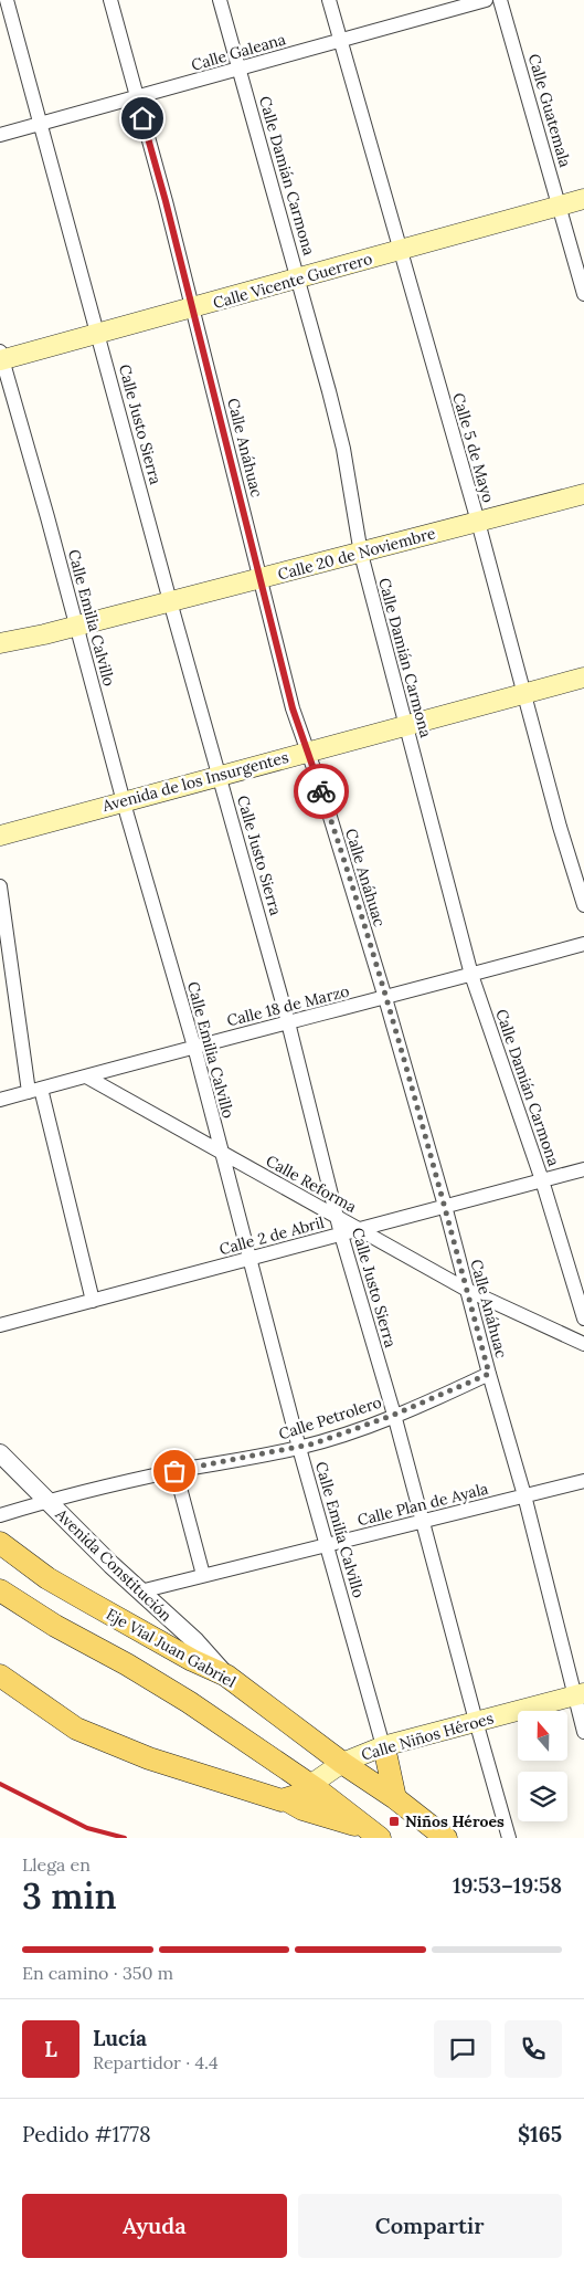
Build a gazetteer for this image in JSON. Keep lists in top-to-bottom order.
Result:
{
  "streets": {
    "main road": [
      "Calle Vicente Guerrero",
      "Calle 20 de Noviembre",
      "Avenida de los Insurgentes",
      "Eje Vial Juan Gabriel",
      "Calle Niños Héroes"
    ],
    "street": [
      "Calle Galeana",
      "Calle Guatemala",
      "Calle Damián Carmona",
      "Calle Justo Sierra",
      "Calle Anáhuac",
      "Calle 5 de Mayo",
      "Calle Emilia Calvillo",
      "Calle 18 de Marzo",
      "Calle Reforma",
      "Calle 2 de Abril",
      "Calle Petrolero",
      "Calle Plan de Ayala",
      "Avenida Constitución"
    ]
  },
  "crossings": [
    ["Calle Galeana", "Calle Damián Carmona"],
    ["Calle Galeana", "Calle Justo Sierra"],
    ["Calle Galeana", "Calle Anáhuac"],
    ["Calle Galeana", "Calle 5 de Mayo"],
    ["Calle Guatemala", "Calle Vicente Guerrero"],
    ["Calle Damián Carmona", "Calle Vicente Guerrero"],
    ["Calle Damián Carmona", "Calle 20 de Noviembre"],
    ["Calle Damián Carmona", "Avenida de los Insurgentes"],
    ["Calle Damián Carmona", "Calle 18 de Marzo"],
    ["Calle Damián Carmona", "Calle 2 de Abril"],
    ["Calle Vicente Guerrero", "Calle Justo Sierra"],
    ["Calle Vicente Guerrero", "Calle Anáhuac"],
    ["Calle Vicente Guerrero", "Calle 5 de Mayo"],
    ["Calle Vicente Guerrero", "Calle Emilia Calvillo"],
    ["Calle Justo Sierra", "Calle 20 de Noviembre"],
    ["Calle Justo Sierra", "Avenida de los Insurgentes"],
    ["Calle Justo Sierra", "Calle 18 de Marzo"],
    ["Calle Justo Sierra", "Calle Reforma"],
    ["Calle Justo Sierra", "Calle 2 de Abril"],
    ["Calle Justo Sierra", "Calle Petrolero"],
    ["Calle Justo Sierra", "Calle Plan de Ayala"],
    ["Calle Justo Sierra", "Calle Niños Héroes"],
    ["Calle Anáhuac", "Calle 20 de Noviembre"],
    ["Calle Anáhuac", "Avenida de los Insurgentes"],
    ["Calle Anáhuac", "Calle 18 de Marzo"],
    ["Calle Anáhuac", "Calle Reforma"],
    ["Calle Anáhuac", "Calle 2 de Abril"],
    ["Calle Anáhuac", "Calle Petrolero"],
    ["Calle Anáhuac", "Calle Plan de Ayala"],
    ["Calle Anáhuac", "Calle Niños Héroes"],
    ["Calle 5 de Mayo", "Calle 20 de Noviembre"],
    ["Calle 5 de Mayo", "Avenida de los Insurgentes"],
    ["Calle 20 de Noviembre", "Calle Emilia Calvillo"],
    ["Calle Emilia Calvillo", "Avenida de los Insurgentes"],
    ["Calle Emilia Calvillo", "Calle 18 de Marzo"],
    ["Calle Emilia Calvillo", "Calle Reforma"],
    ["Calle Emilia Calvillo", "Calle 2 de Abril"],
    ["Calle Emilia Calvillo", "Calle Petrolero"],
    ["Calle Emilia Calvillo", "Calle Plan de Ayala"],
    ["Calle Emilia Calvillo", "Calle Niños Héroes"],
    ["Calle 18 de Marzo", "Calle Reforma"],
    ["Calle Reforma", "Calle 2 de Abril"],
    ["Calle Petrolero", "Avenida Constitución"],
    ["Calle Plan de Ayala", "Avenida Constitución"],
    ["Avenida Constitución", "Eje Vial Juan Gabriel"],
    ["Eje Vial Juan Gabriel", "Calle Niños Héroes"]
  ],
  "places": {
    "transit": ["Niños Héroes"]
  },
  "north": "top",
  "page": {
    "heading": ["3 min", "Llega en", "19:53–19:58"],
    "panel": [
      "Lucía",
      "Repartidor · 4.4",
      "Pedido #1778",
      "$165"
    ],
    "bar": "En camino · 350 m",
    "round": "L",
    "buttons": ["Ayuda", "Compartir"]
  }
}
